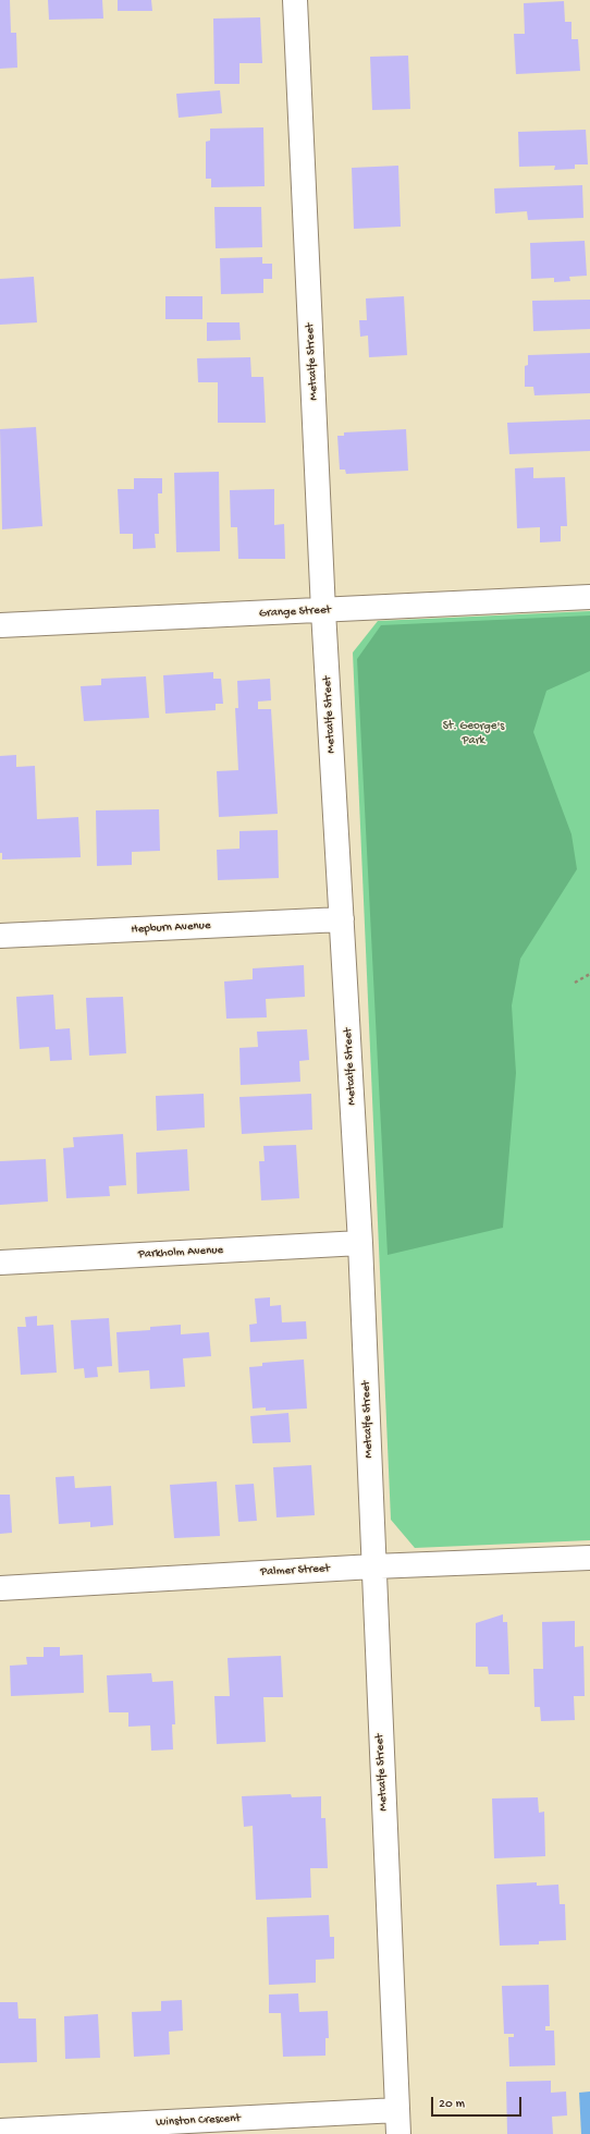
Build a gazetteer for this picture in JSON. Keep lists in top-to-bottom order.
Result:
{
  "streets": {
    "street": [
      "Metcalfe Street",
      "Grange Street",
      "Hepburn Avenue",
      "Parkholm Avenue",
      "Palmer Street",
      "Winston Crescent"
    ]
  },
  "crossings": [
    ["Metcalfe Street", "Grange Street"],
    ["Metcalfe Street", "Hepburn Avenue"],
    ["Metcalfe Street", "Parkholm Avenue"],
    ["Metcalfe Street", "Palmer Street"],
    ["Metcalfe Street", "Winston Crescent"]
  ],
  "parks": ["St. George's Park"],
  "scale_bar": "20 m"
}
